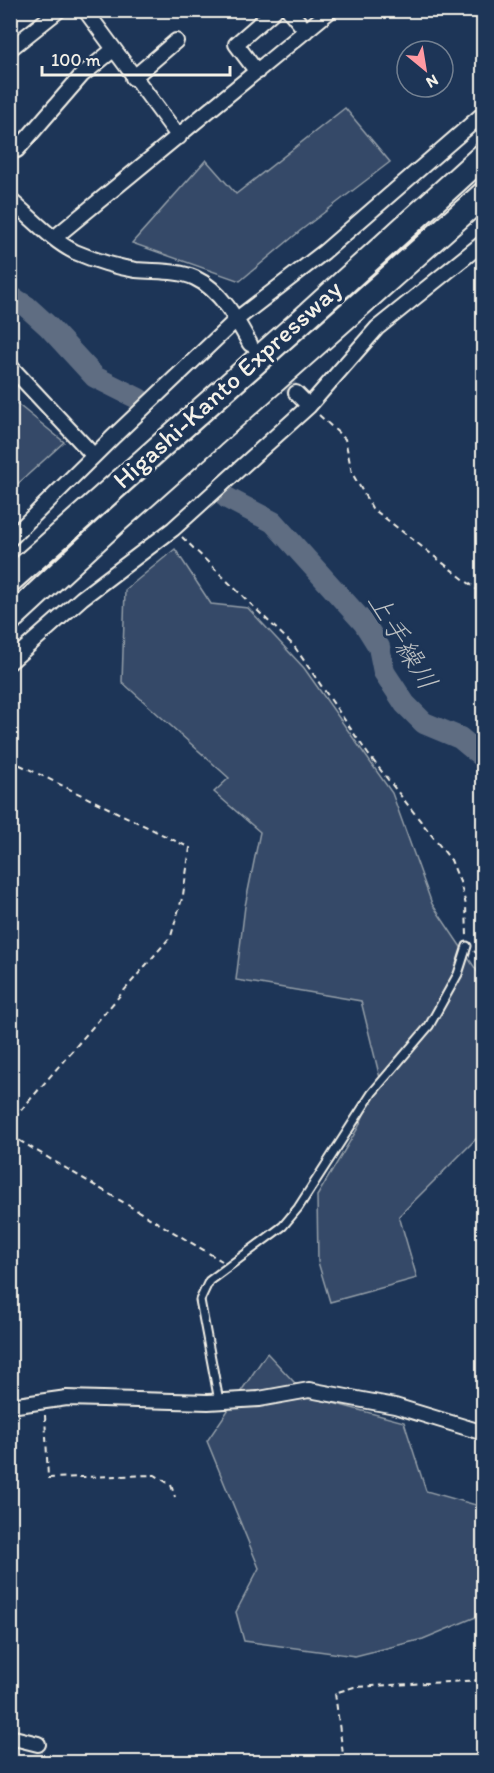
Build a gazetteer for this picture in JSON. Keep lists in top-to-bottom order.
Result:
{
  "streets": {
    "highway": ["Higashi-Kanto Expressway"]
  },
  "water": ["上手繰川"],
  "scale_bar": "100 m",
  "north": "bottom right"
}
